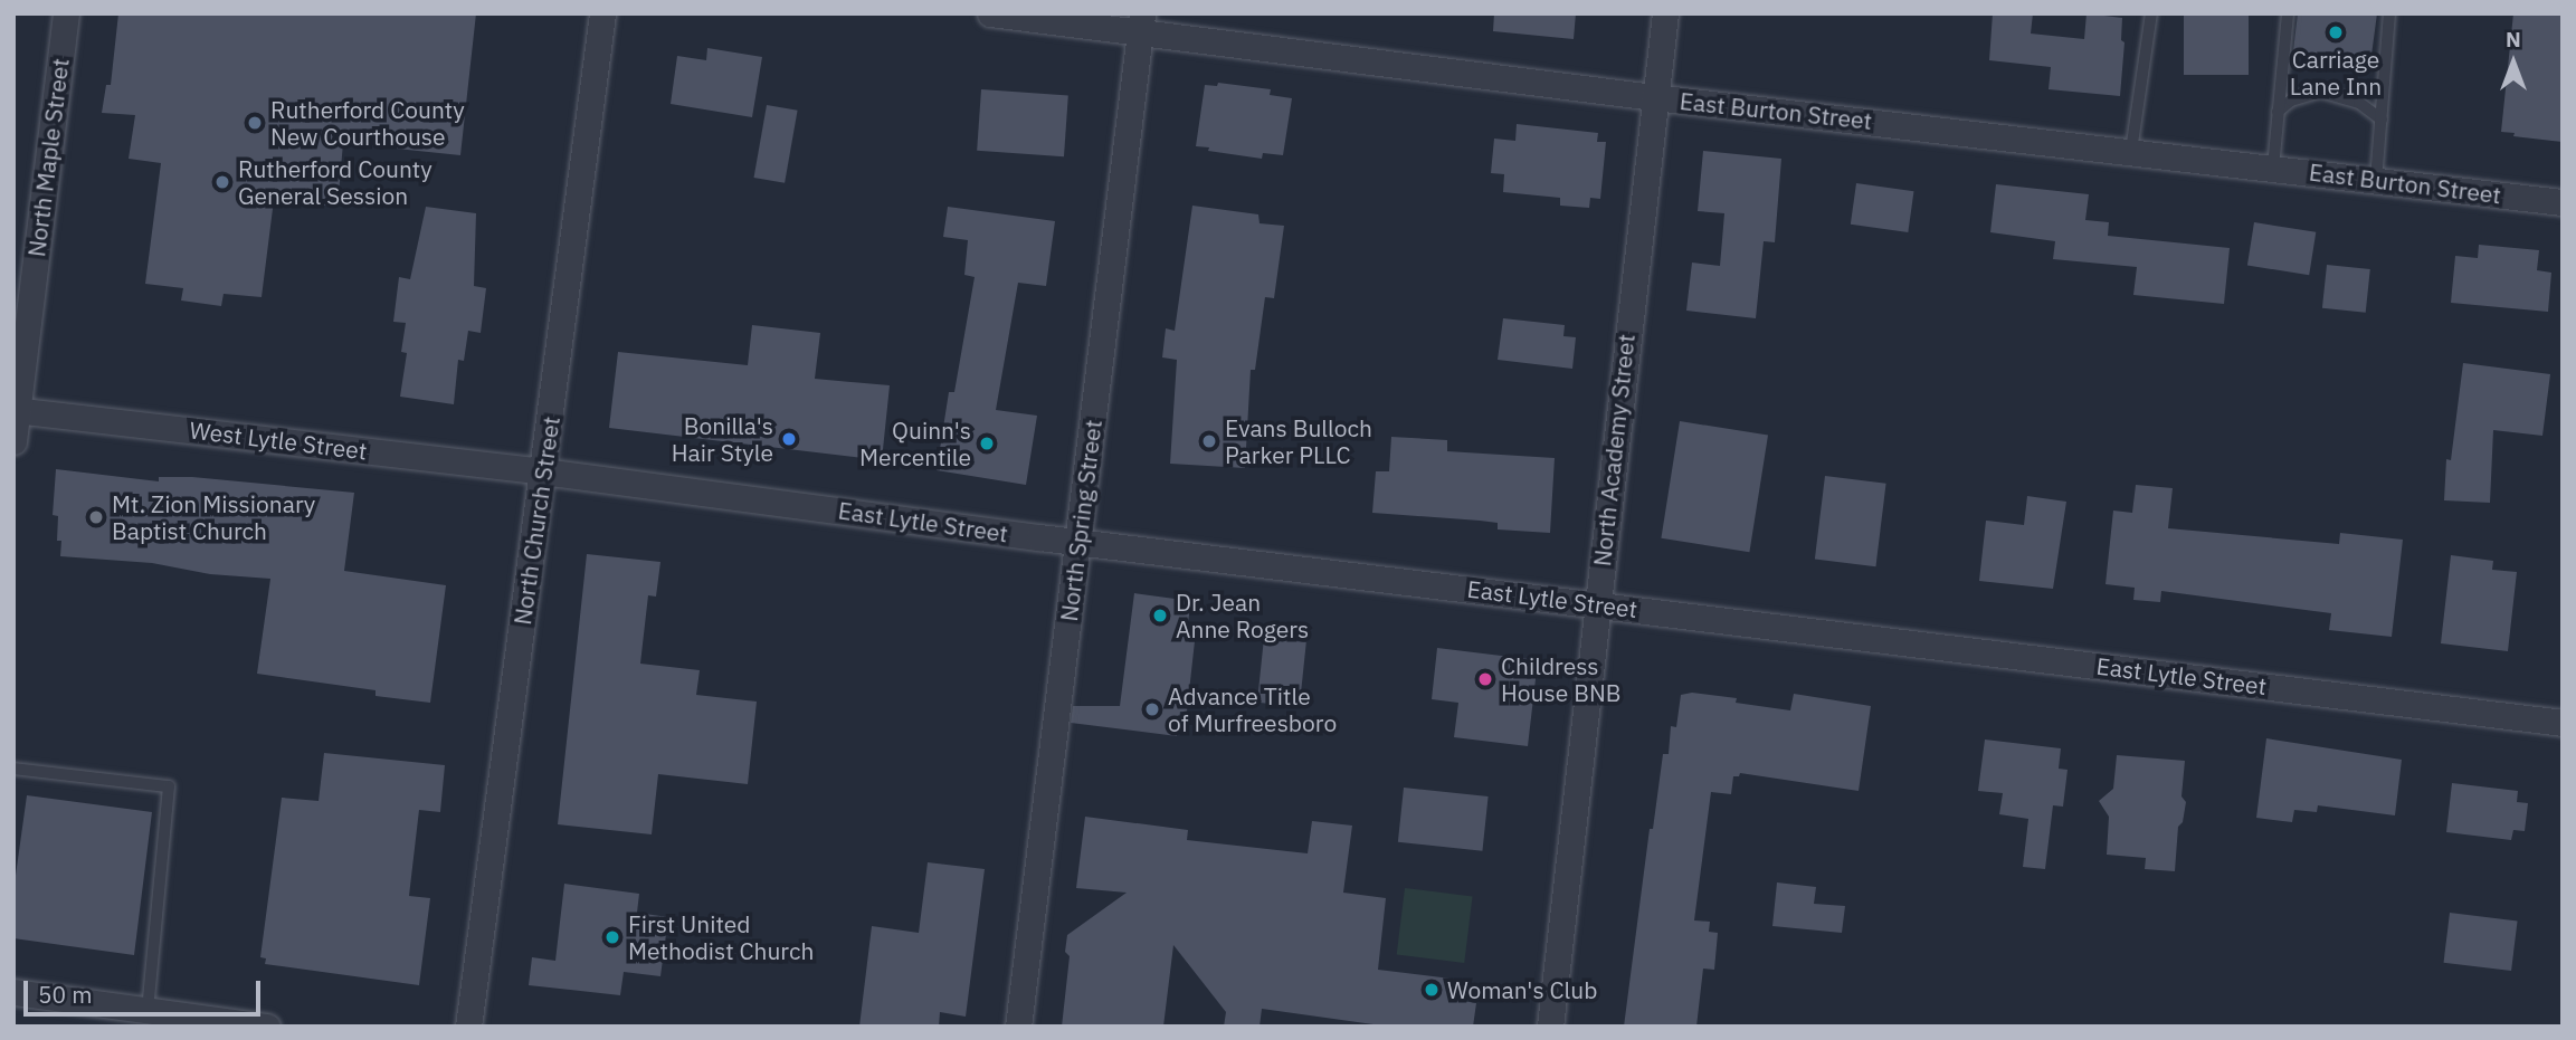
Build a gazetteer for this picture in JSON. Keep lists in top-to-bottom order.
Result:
{
  "streets": {
    "street": [
      "East Burton Street",
      "North Maple Street",
      "West Lytle Street",
      "North Academy Street",
      "North Church Street",
      "North Spring Street",
      "East Lytle Street"
    ]
  },
  "crossings": [
    ["East Burton Street", "North Academy Street"],
    ["East Burton Street", "North Spring Street"],
    ["North Maple Street", "West Lytle Street"],
    ["West Lytle Street", "North Church Street"],
    ["West Lytle Street", "East Lytle Street"],
    ["North Academy Street", "East Lytle Street"],
    ["North Church Street", "East Lytle Street"],
    ["North Spring Street", "East Lytle Street"]
  ],
  "places": [
    "Carriage Lane Inn",
    "Rutherford County New Courthouse",
    "Rutherford County General Session",
    "Bonilla's Hair Style",
    "Evans Bulloch Parker PLLC",
    "Quinn's Mercentile",
    "Mt. Zion Missionary Baptist Church",
    "Dr. Jean Anne Rogers",
    "Childress House BNB",
    "Advance Title of Murfreesboro",
    "First United Methodist Church",
    "Woman's Club"
  ],
  "scale_bar": "50 m",
  "north": "top"
}
